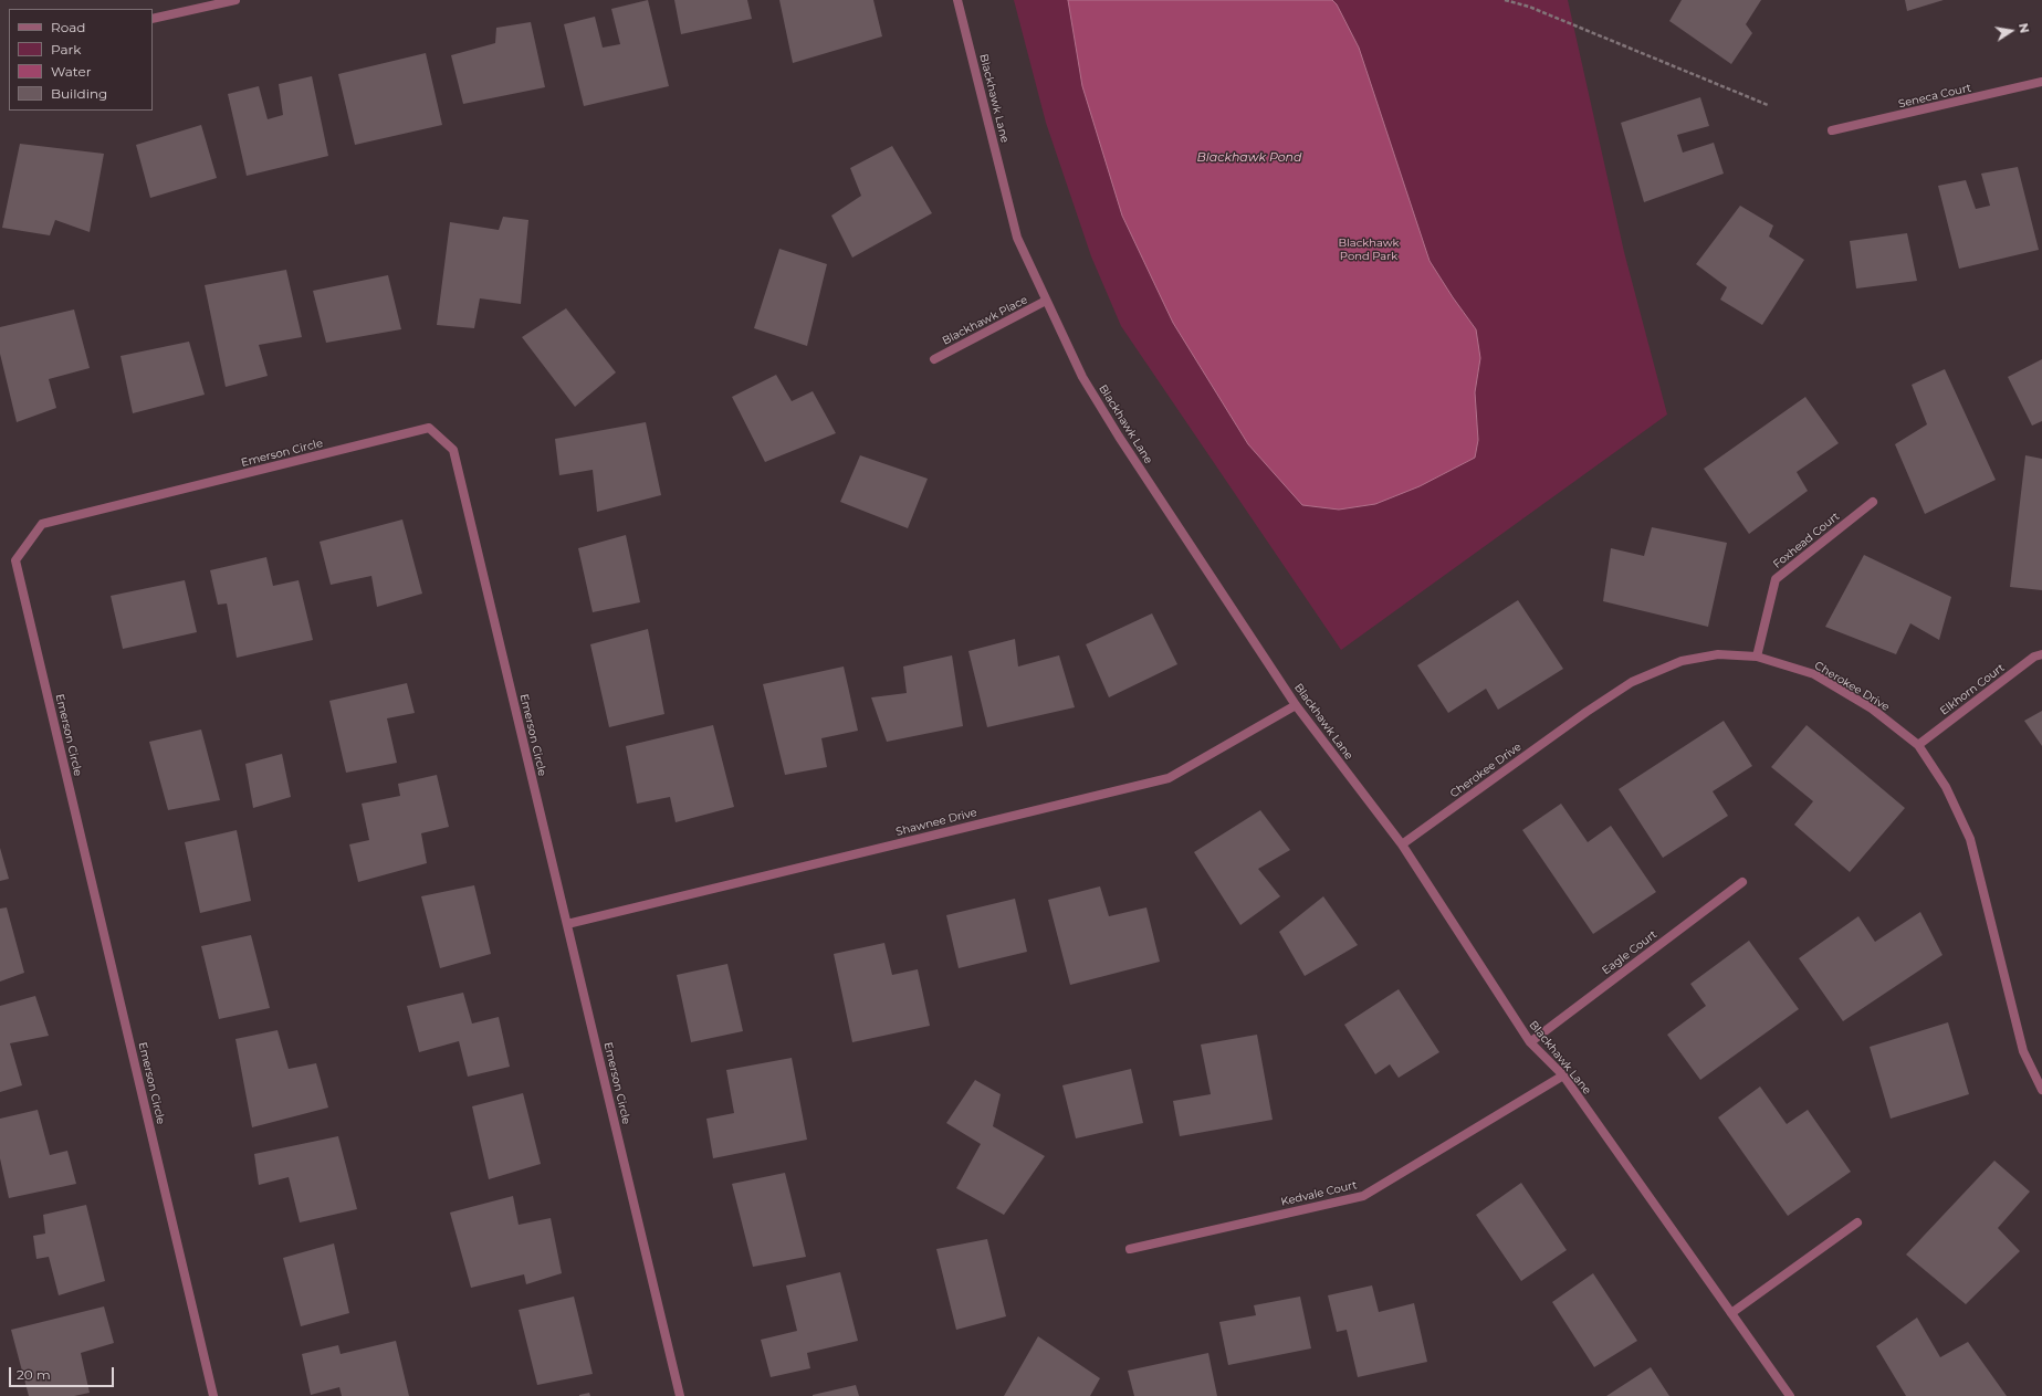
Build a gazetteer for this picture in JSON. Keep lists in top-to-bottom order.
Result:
{
  "streets": {
    "street": [
      "Seneca Court",
      "Blackhawk Lane",
      "Blackhawk Place",
      "Emerson Circle",
      "Foxhead Court",
      "Cherokee Drive",
      "Elkhorn Court",
      "Shawnee Drive",
      "Eagle Court",
      "Kedvale Court"
    ]
  },
  "crossings": [
    ["Blackhawk Lane", "Blackhawk Place"],
    ["Blackhawk Lane", "Cherokee Drive"],
    ["Blackhawk Lane", "Shawnee Drive"],
    ["Blackhawk Lane", "Eagle Court"],
    ["Blackhawk Lane", "Kedvale Court"],
    ["Emerson Circle", "Shawnee Drive"],
    ["Foxhead Court", "Cherokee Drive"],
    ["Cherokee Drive", "Elkhorn Court"]
  ],
  "water": ["Blackhawk Pond"],
  "parks": ["Blackhawk Pond Park"],
  "legend": [
    "Road",
    "Park",
    "Water",
    "Building"
  ],
  "scale_bar": "20 m",
  "north": "right"
}
